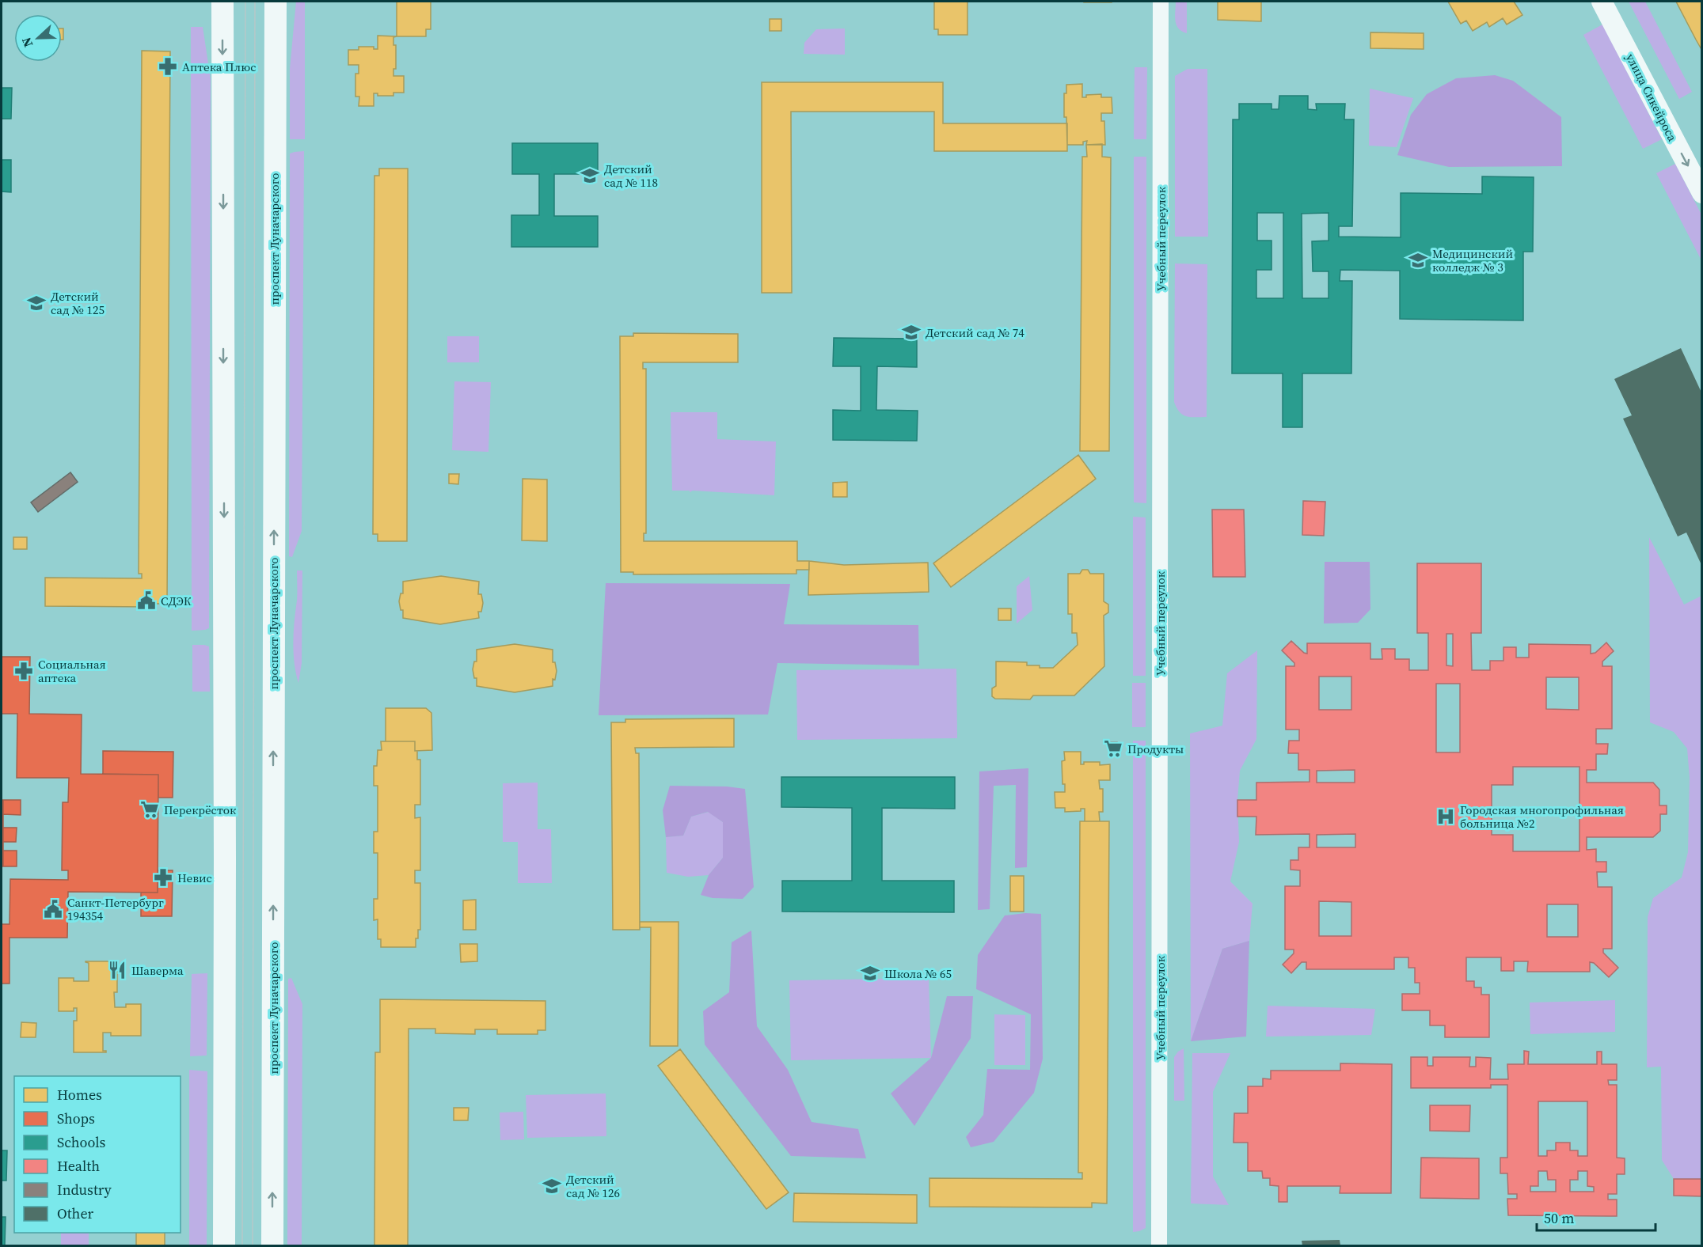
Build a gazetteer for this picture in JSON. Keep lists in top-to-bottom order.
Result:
{
  "streets": {
    "main road": ["проспект Луначарского"],
    "street": ["улица Сикейроса", "Учебный переулок"]
  },
  "places": {
    "pharmacy": ["Аптека Плюс", "Социальная аптека", "Невис"],
    "school or university": [
      "Детский сад № 118",
      "Медицинский колледж № 3",
      "Детский сад № 125",
      "Детский сад № 74",
      "Школа № 65",
      "Детский сад № 126"
    ],
    "public building": ["СДЭК", "Санкт-Петербург 194354"],
    "supermarket": ["Продукты", "Перекрёсток"],
    "hospital": ["Городская многопрофильная больница №2"],
    "restaurant": ["Шаверма"]
  },
  "legend": [
    "Homes",
    "Shops",
    "Schools",
    "Health",
    "Industry",
    "Other"
  ],
  "scale_bar": "50 m",
  "north": "left"
}
